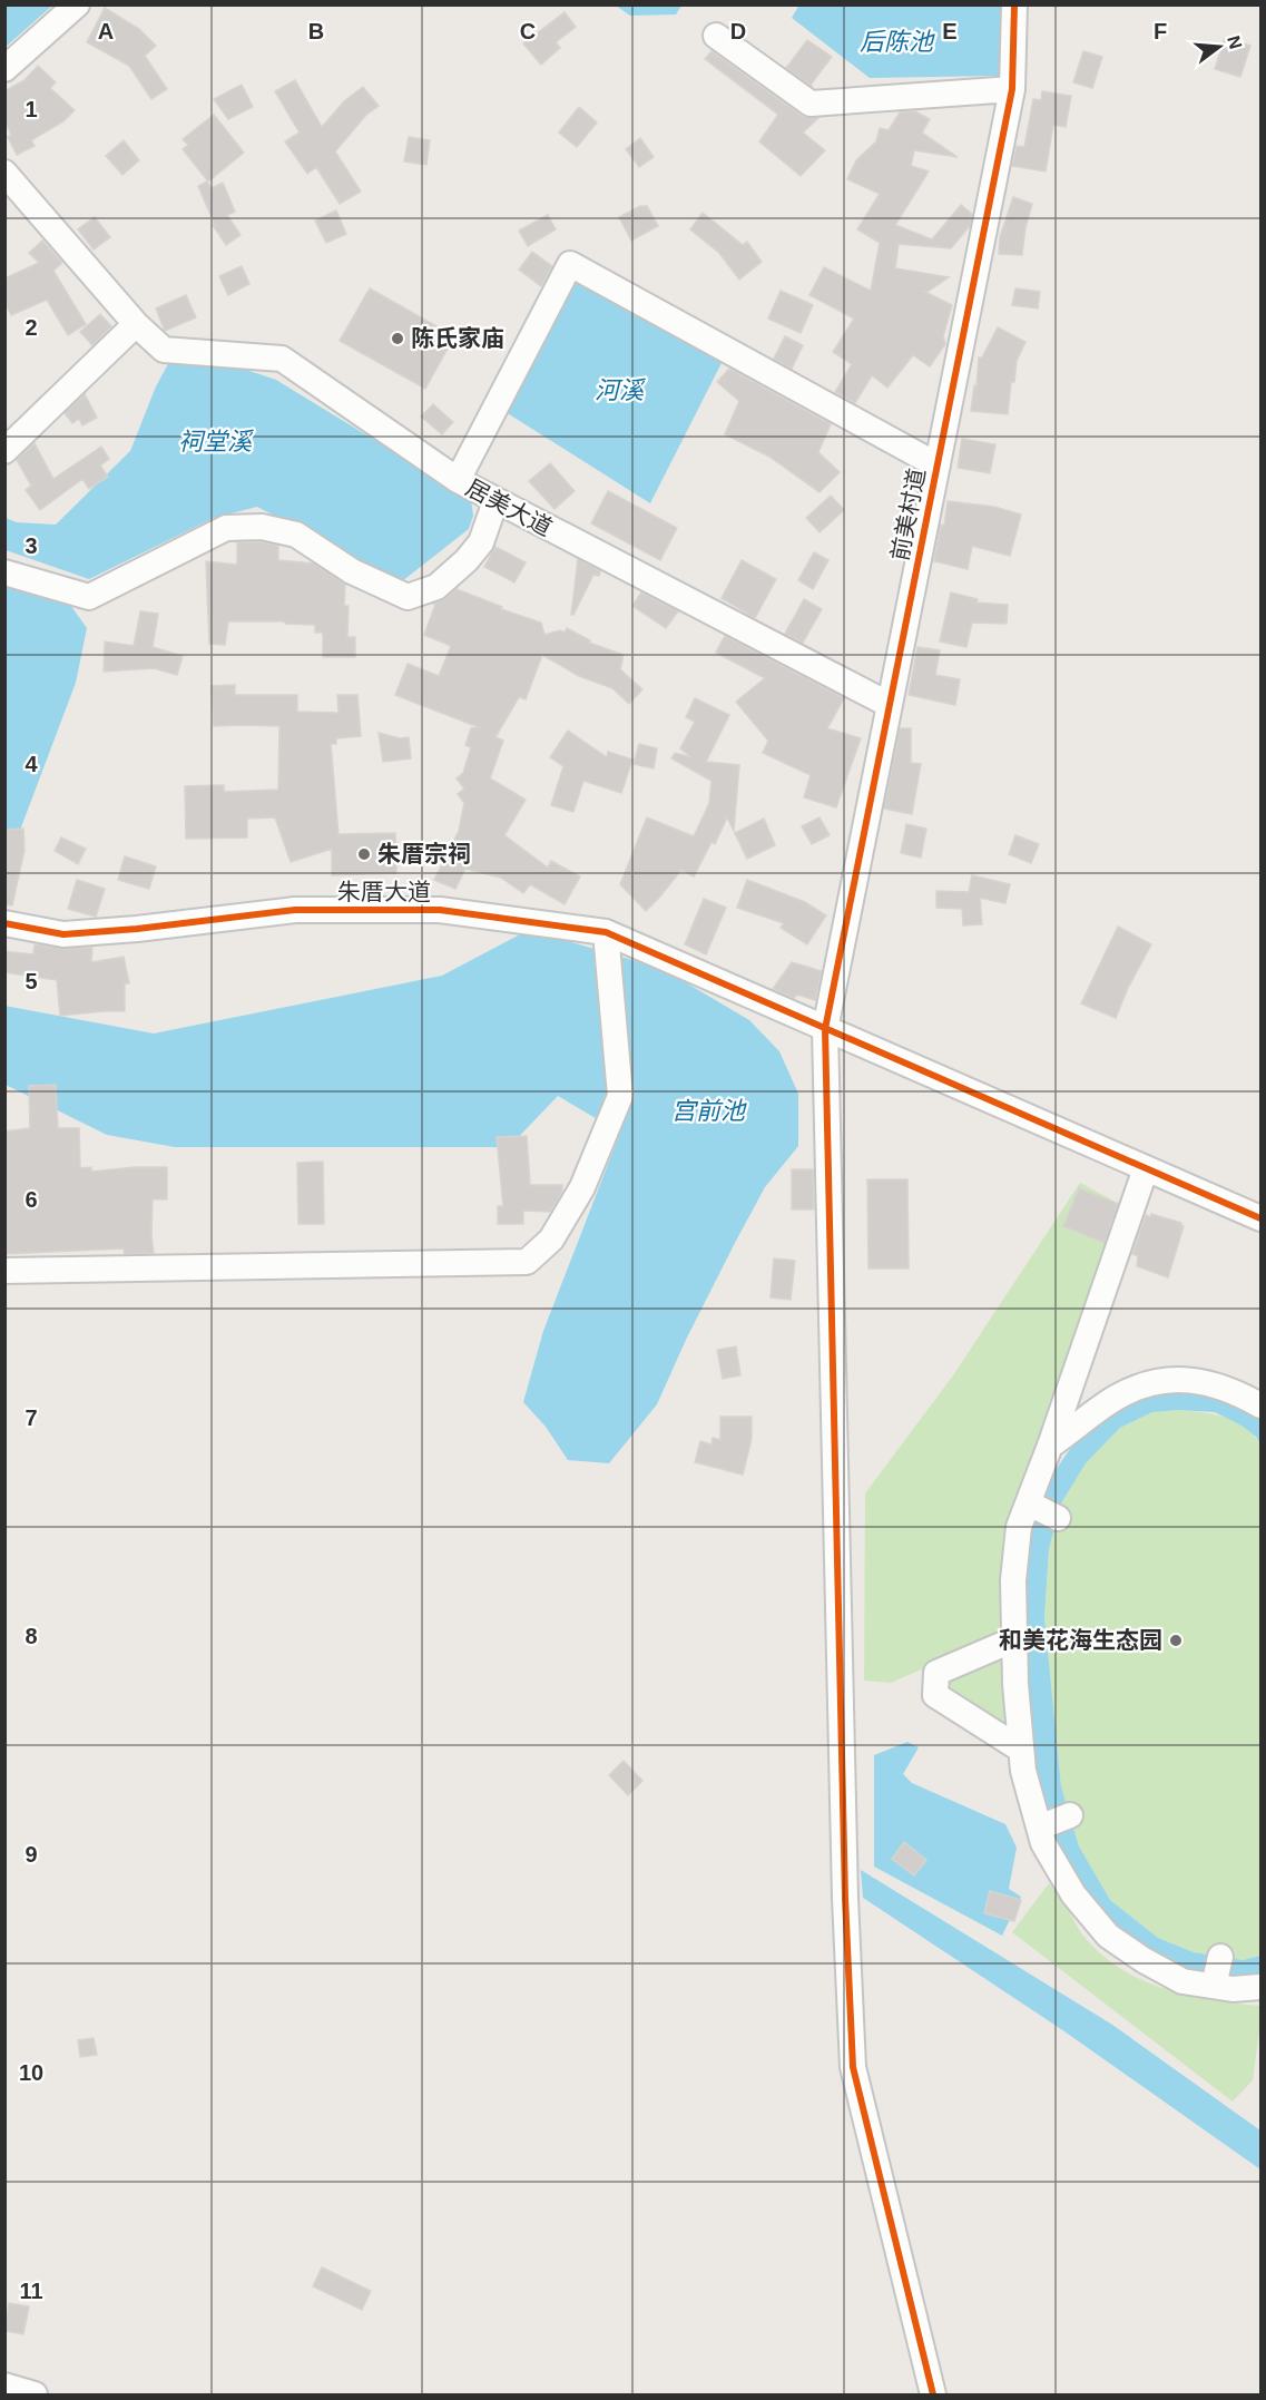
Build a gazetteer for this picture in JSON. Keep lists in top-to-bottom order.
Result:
{
  "streets": {
    "street": ["居美大道", "前美村道", "朱厝大道"]
  },
  "crossings": [
    ["居美大道", "前美村道"],
    ["前美村道", "朱厝大道"]
  ],
  "water": [
    "后陈池",
    "河溪",
    "祠堂溪",
    "宫前池"
  ],
  "places": ["陈氏家庙", "朱厝宗祠", "和美花海生态园"],
  "north": "right",
  "grid": {
    "columns": [
      "A",
      "B",
      "C",
      "D",
      "E",
      "F"
    ],
    "rows": [
      "1",
      "2",
      "3",
      "4",
      "5",
      "6",
      "7",
      "8",
      "9",
      "10",
      "11"
    ]
  }
}
